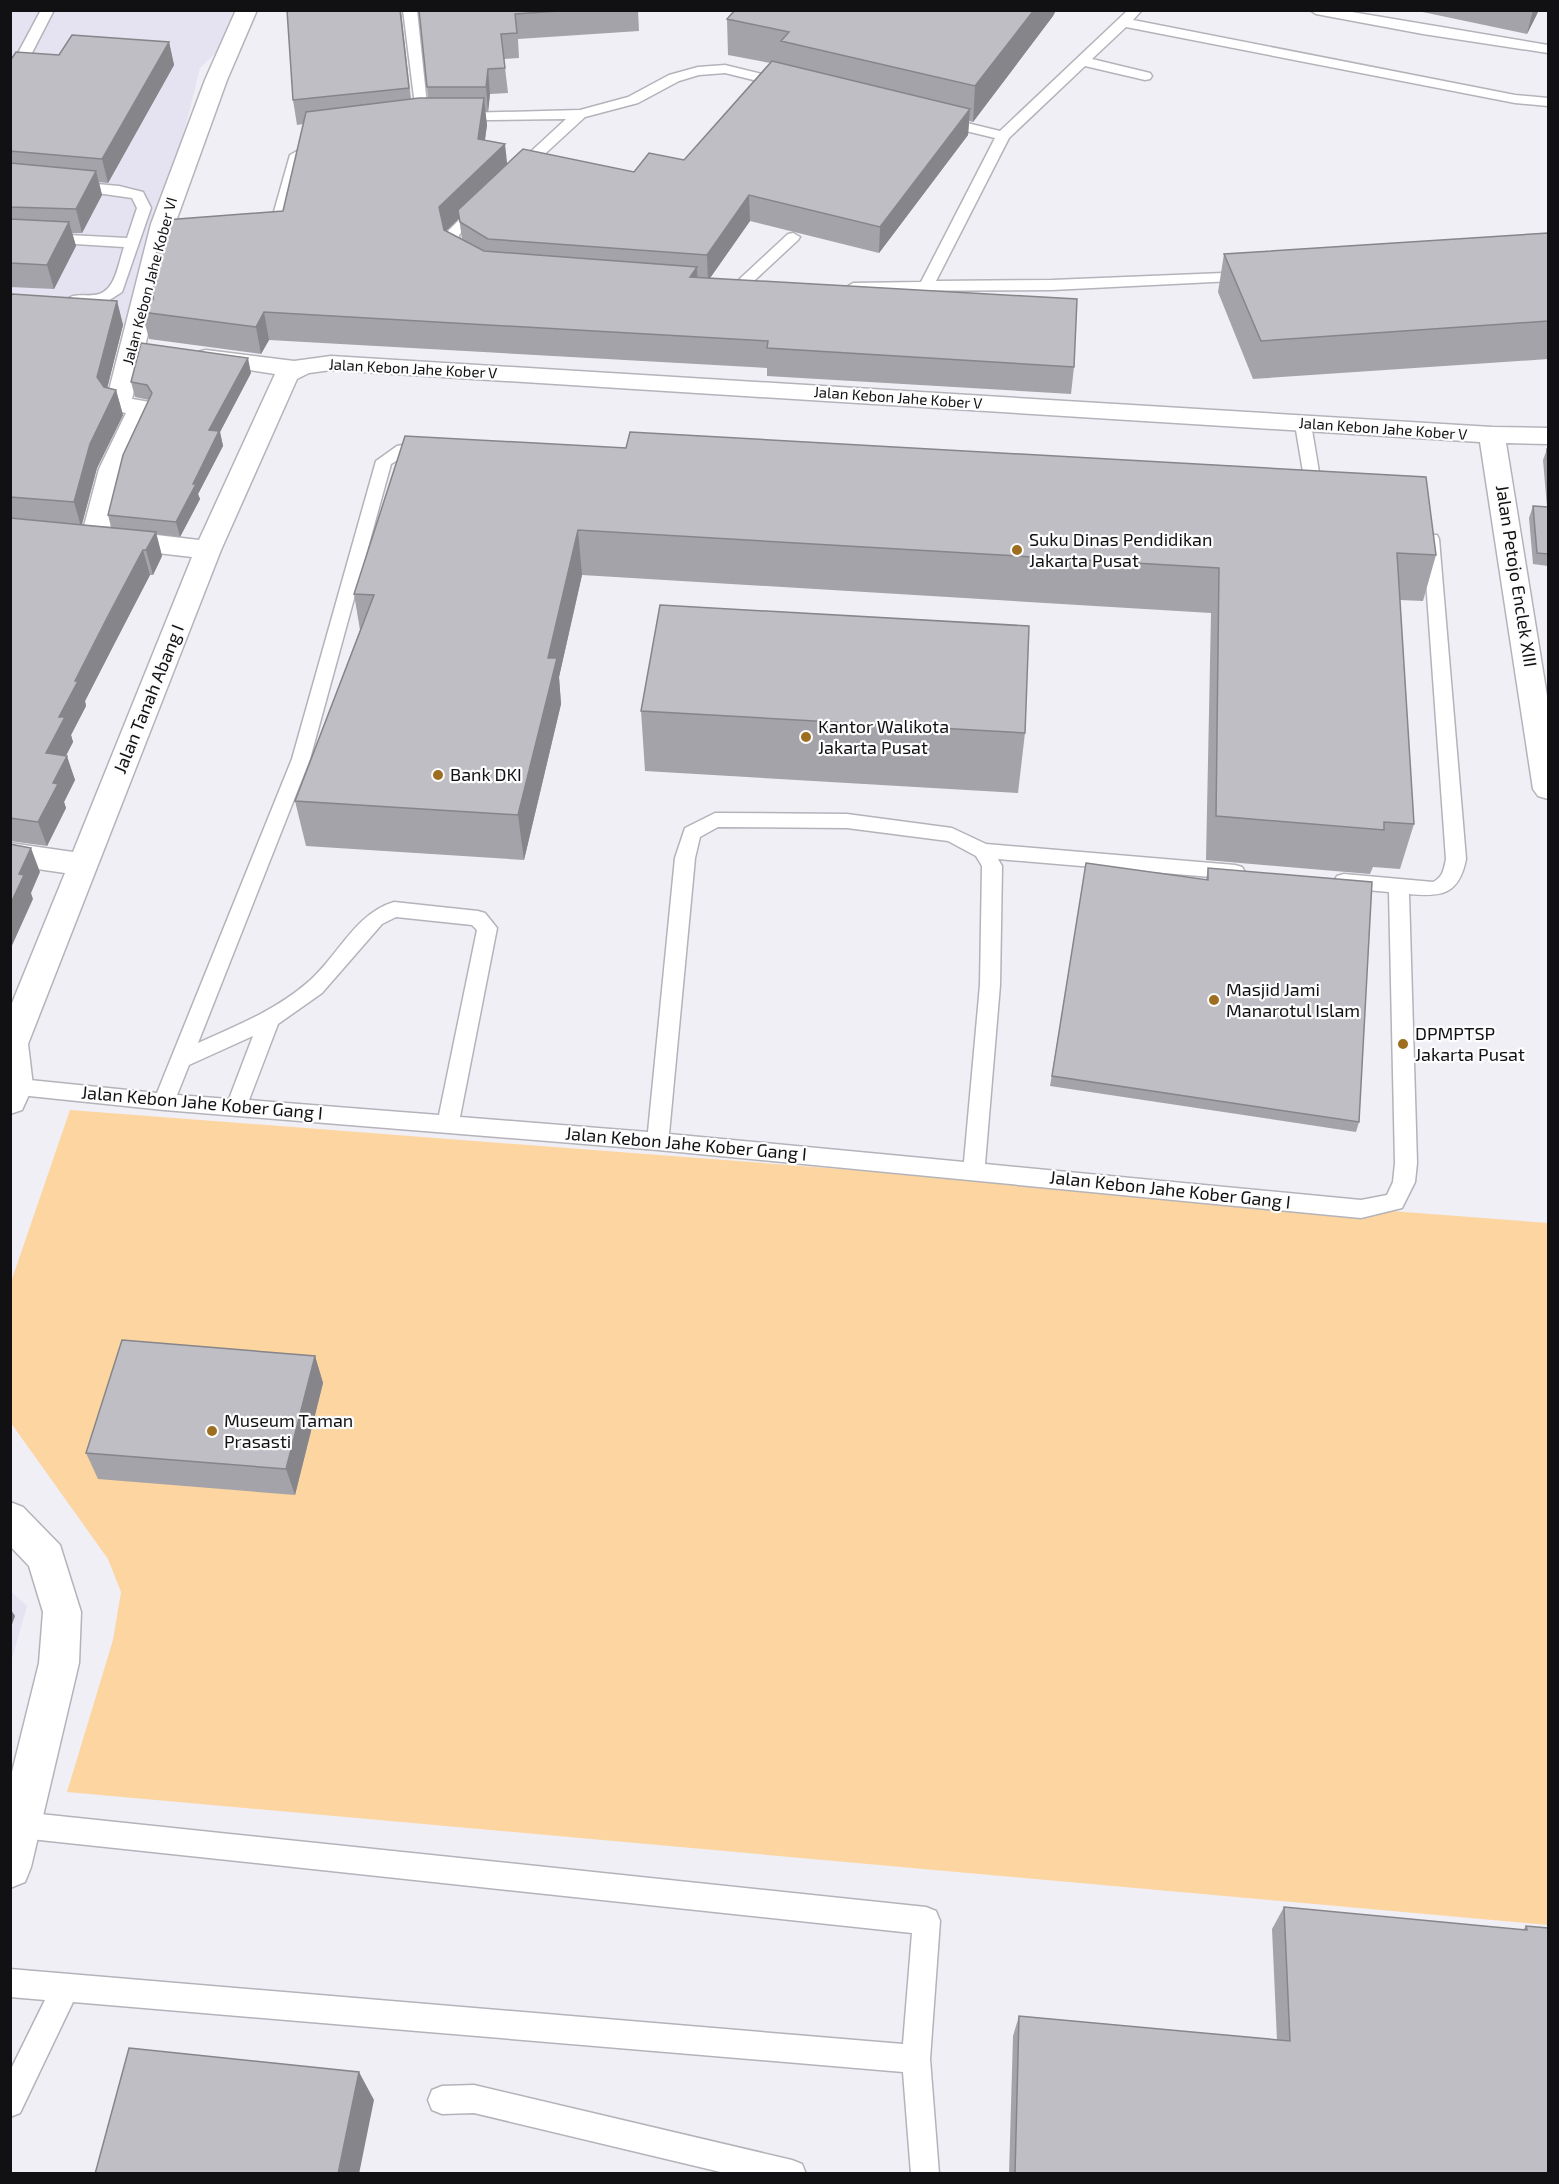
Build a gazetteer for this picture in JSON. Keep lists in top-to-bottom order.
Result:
{
  "streets": {
    "street": [
      "Jalan Kebon Jahe Kober VI",
      "Jalan Kebon Jahe Kober V",
      "Jalan Petojo Enclek XIII",
      "Jalan Tanah Abang I"
    ],
    "lane": ["Jalan Kebon Jahe Kober Gang I"]
  },
  "crossings": [
    ["Jalan Kebon Jahe Kober VI", "Jalan Tanah Abang I"],
    ["Jalan Kebon Jahe Kober V", "Jalan Petojo Enclek XIII"],
    ["Jalan Kebon Jahe Kober V", "Jalan Tanah Abang I"],
    ["Jalan Tanah Abang I", "Jalan Kebon Jahe Kober Gang I"]
  ],
  "places": [
    "Suku Dinas Pendidikan Jakarta Pusat",
    "Kantor Walikota Jakarta Pusat",
    "Bank DKI",
    "Masjid Jami Manarotul Islam",
    "DPMPTSP Jakarta Pusat",
    "Museum Taman Prasasti"
  ]
}
